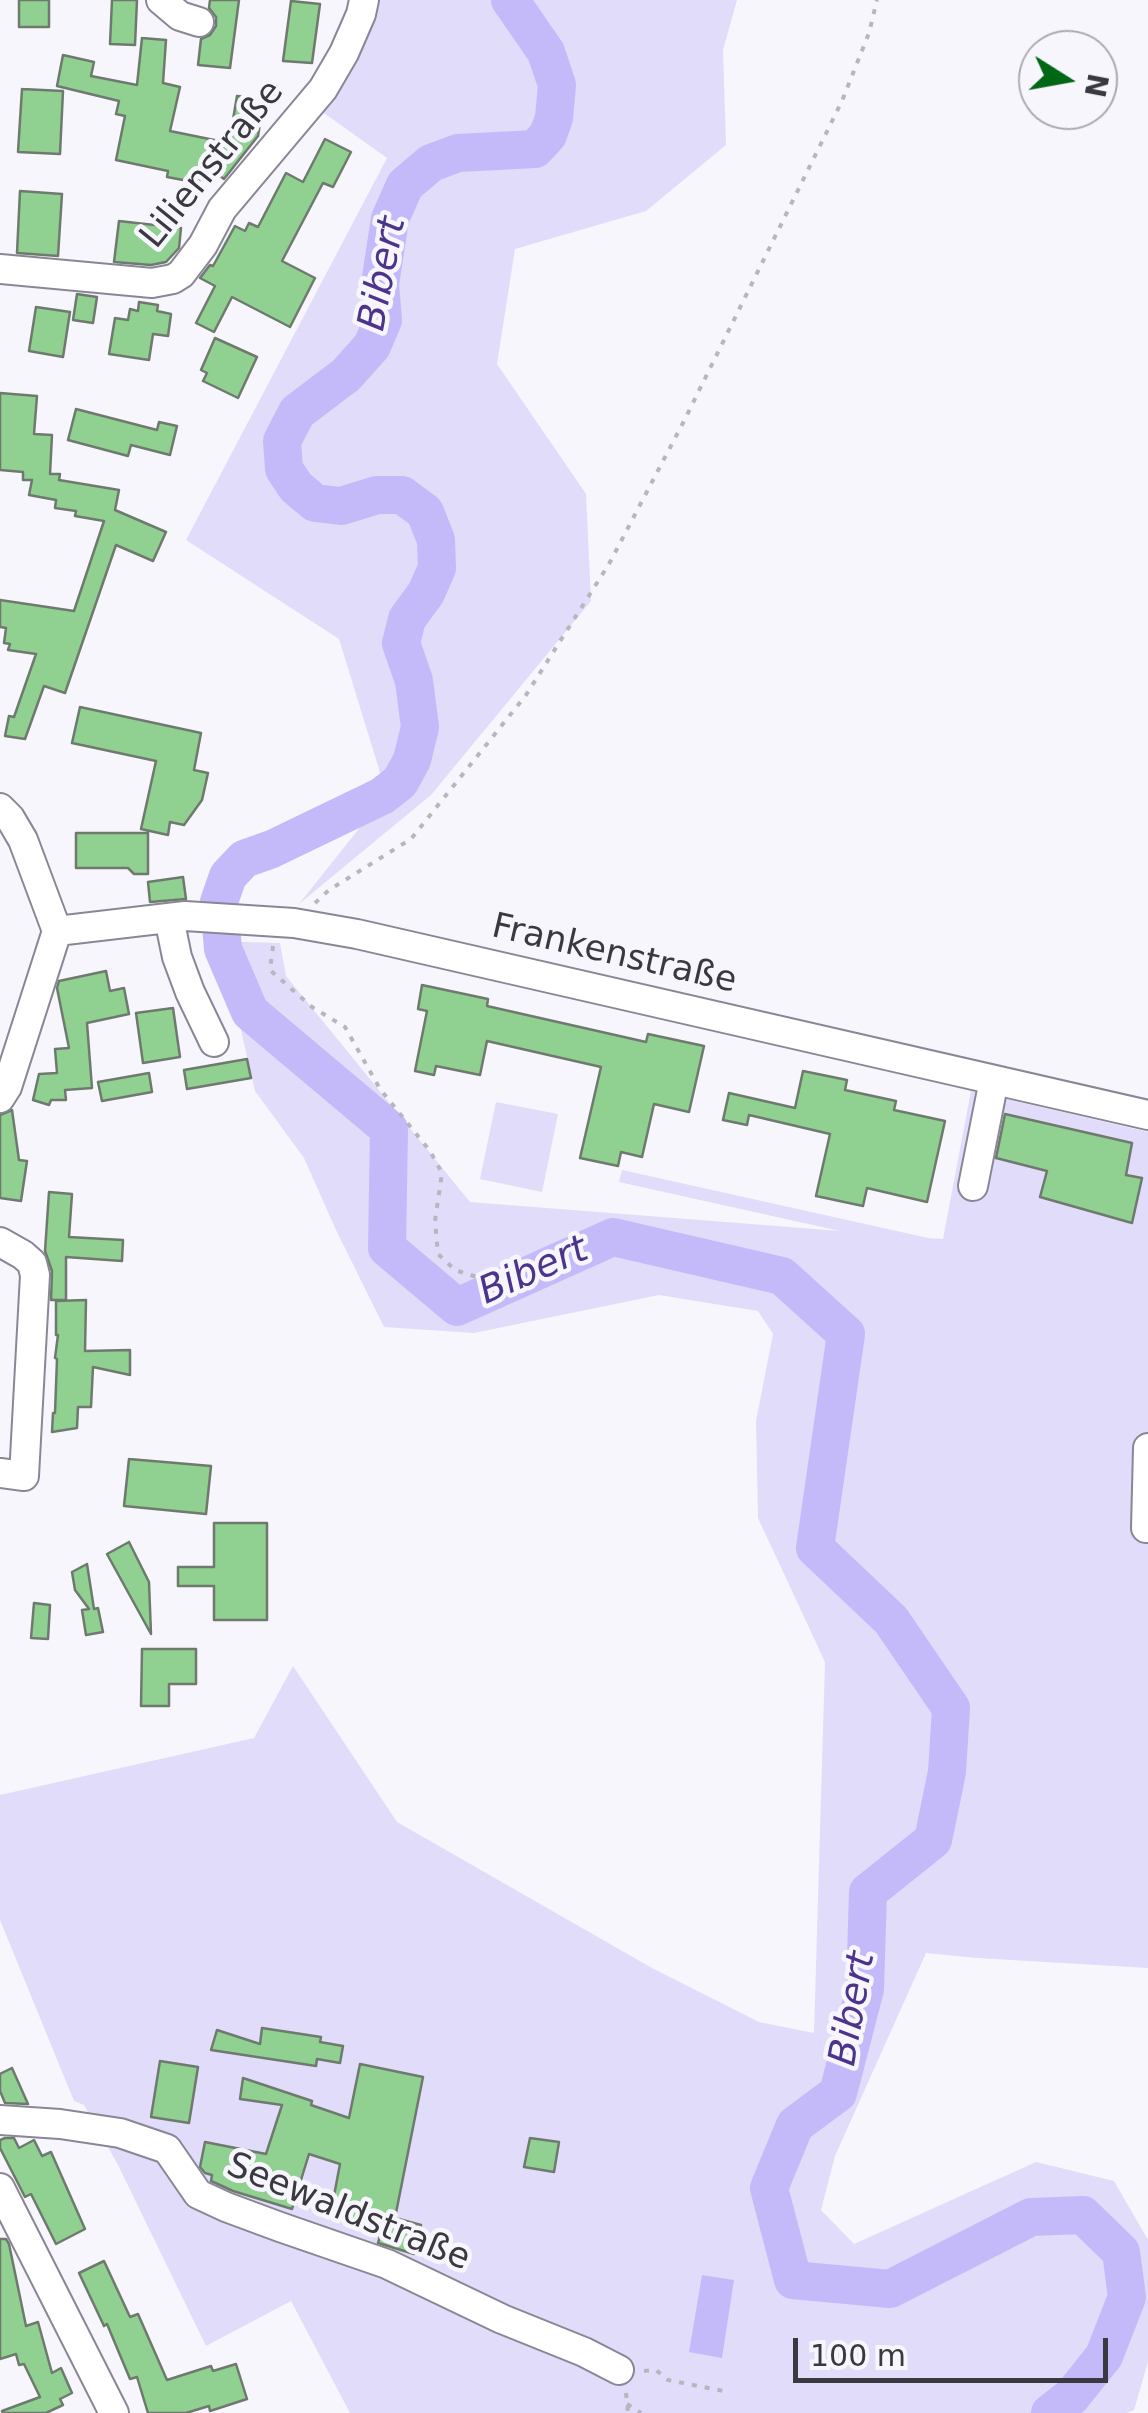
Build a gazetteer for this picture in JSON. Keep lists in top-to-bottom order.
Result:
{
  "streets": {
    "street": ["Lilienstraße", "Frankenstraße", "Seewaldstraße"]
  },
  "water": ["Bibert"],
  "scale_bar": "100 m",
  "north": "right"
}
